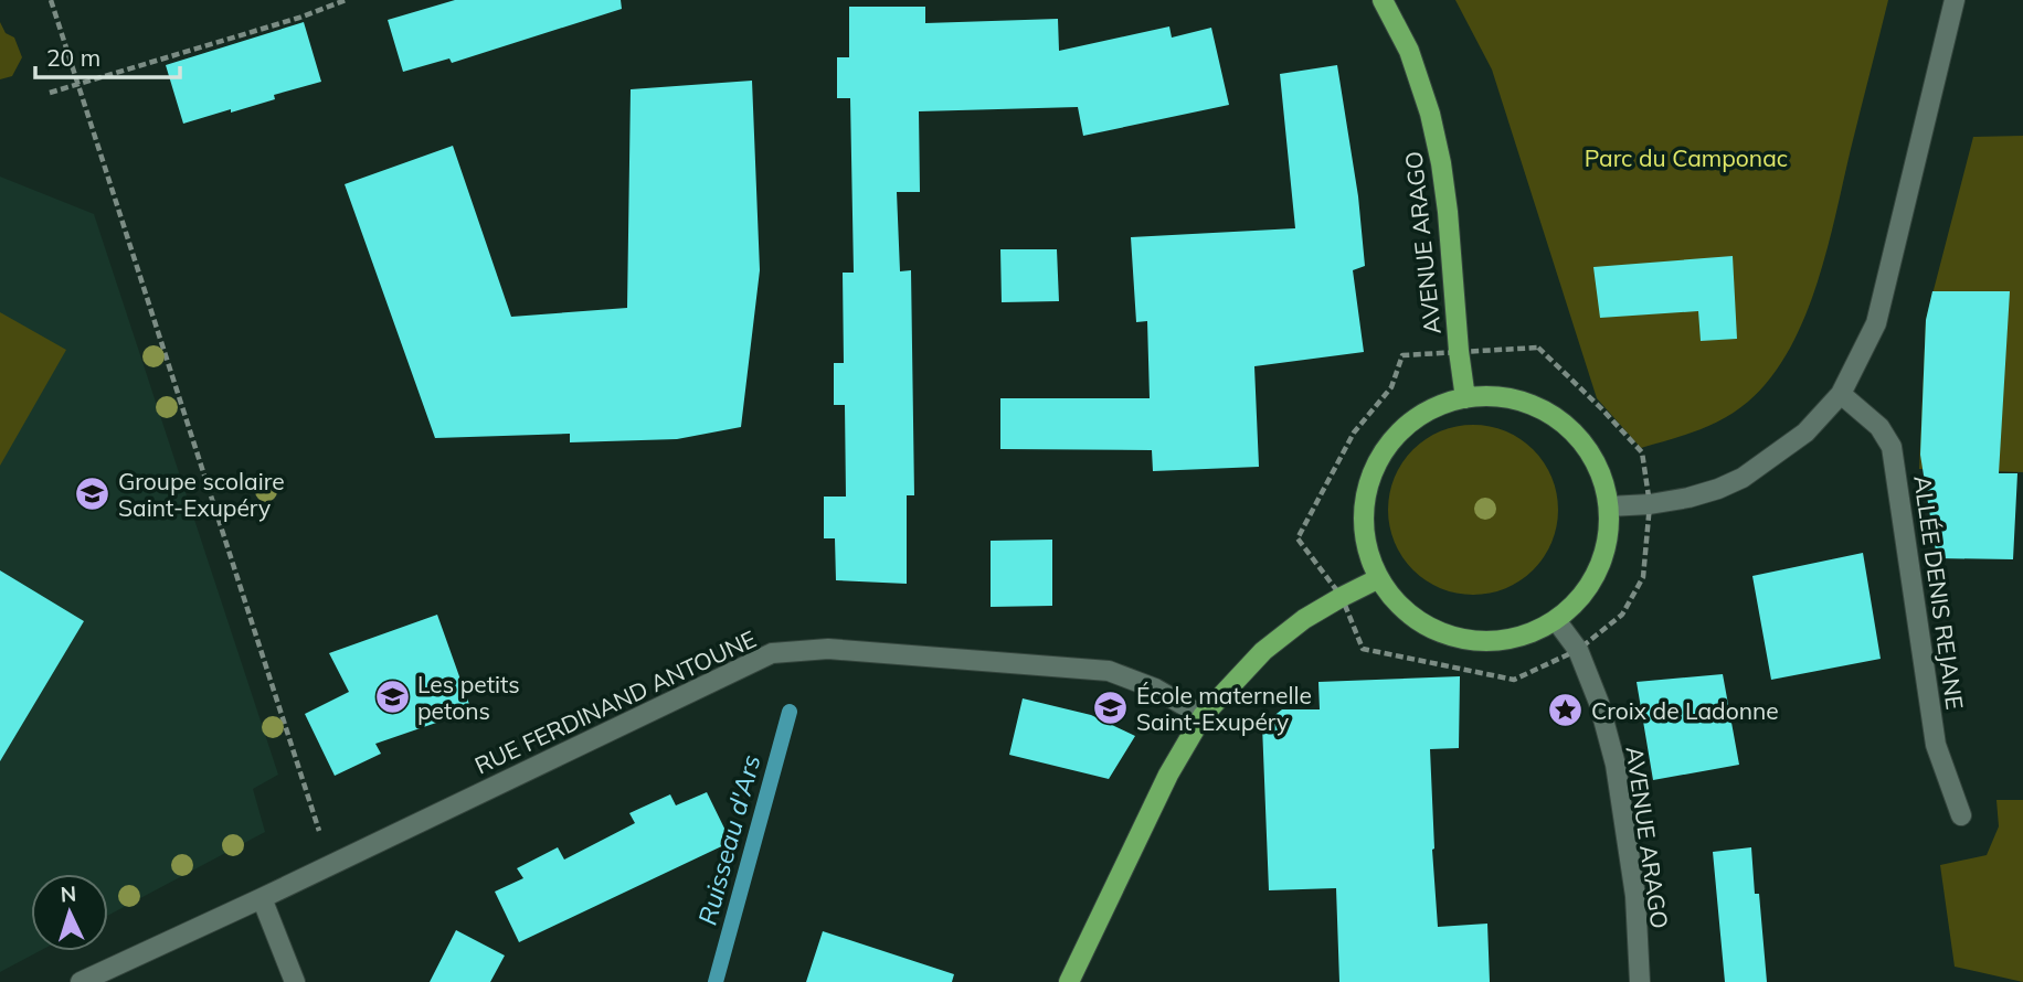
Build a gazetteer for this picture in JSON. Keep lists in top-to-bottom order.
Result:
{
  "streets": {
    "main road": ["AVENUE ARAGO"],
    "street": ["ALLÉE DENIS REJANE", "RUE FERDINAND ANTOUNE"]
  },
  "water": ["Ruisseau d'Ars"],
  "parks": ["Parc du Camponac"],
  "places": {
    "school or university": ["Groupe scolaire Saint-Exupéry", "Les petits petons", "École maternelle Saint-Exupéry"],
    "place": ["Croix de Ladonne"]
  },
  "scale_bar": "20 m",
  "north": "top"
}
